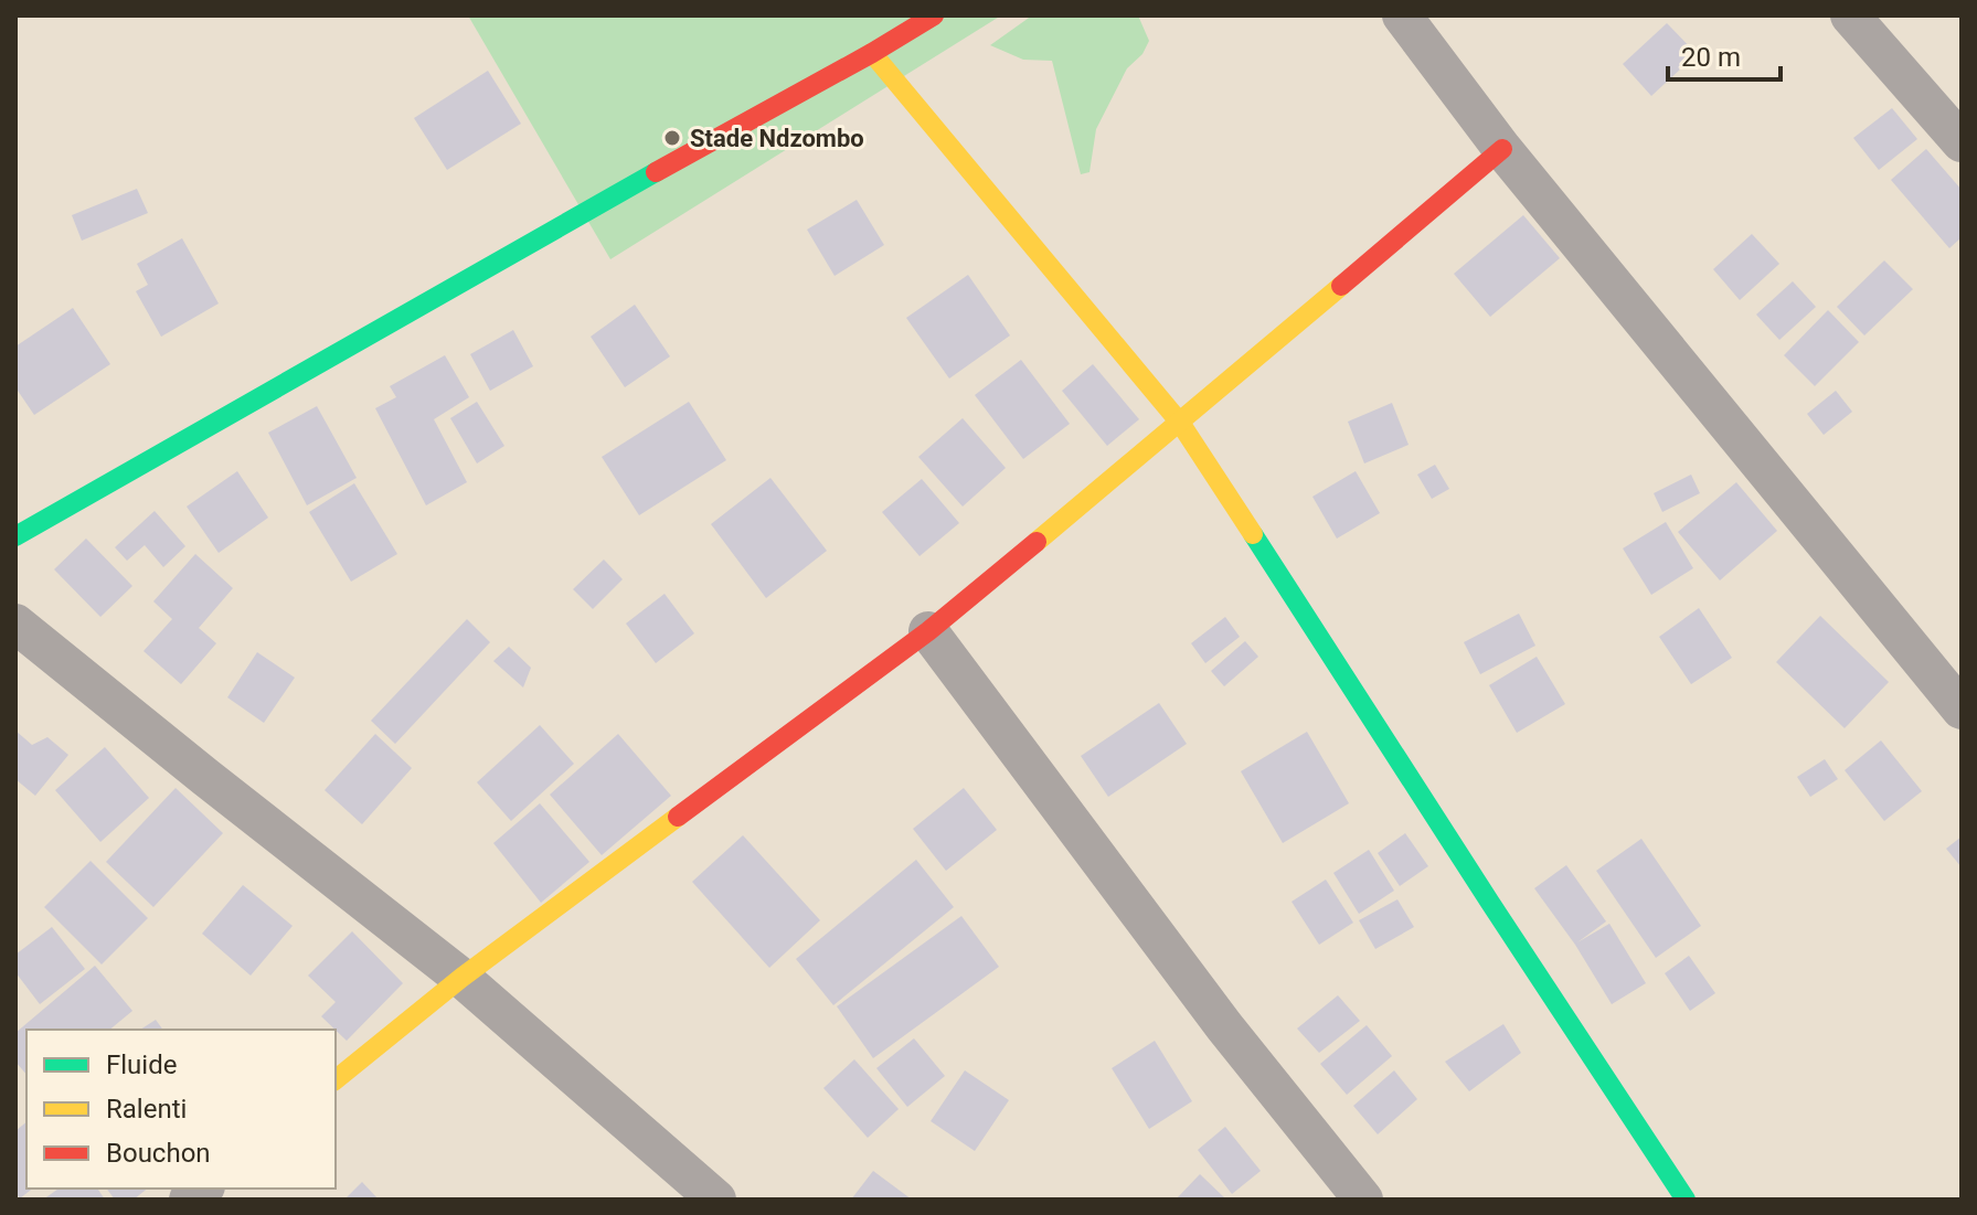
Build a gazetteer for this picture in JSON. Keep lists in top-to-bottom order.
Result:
{
  "places": ["Stade Ndzombo"],
  "legend": ["Fluide", "Ralenti", "Bouchon"],
  "scale_bar": "20 m"
}
